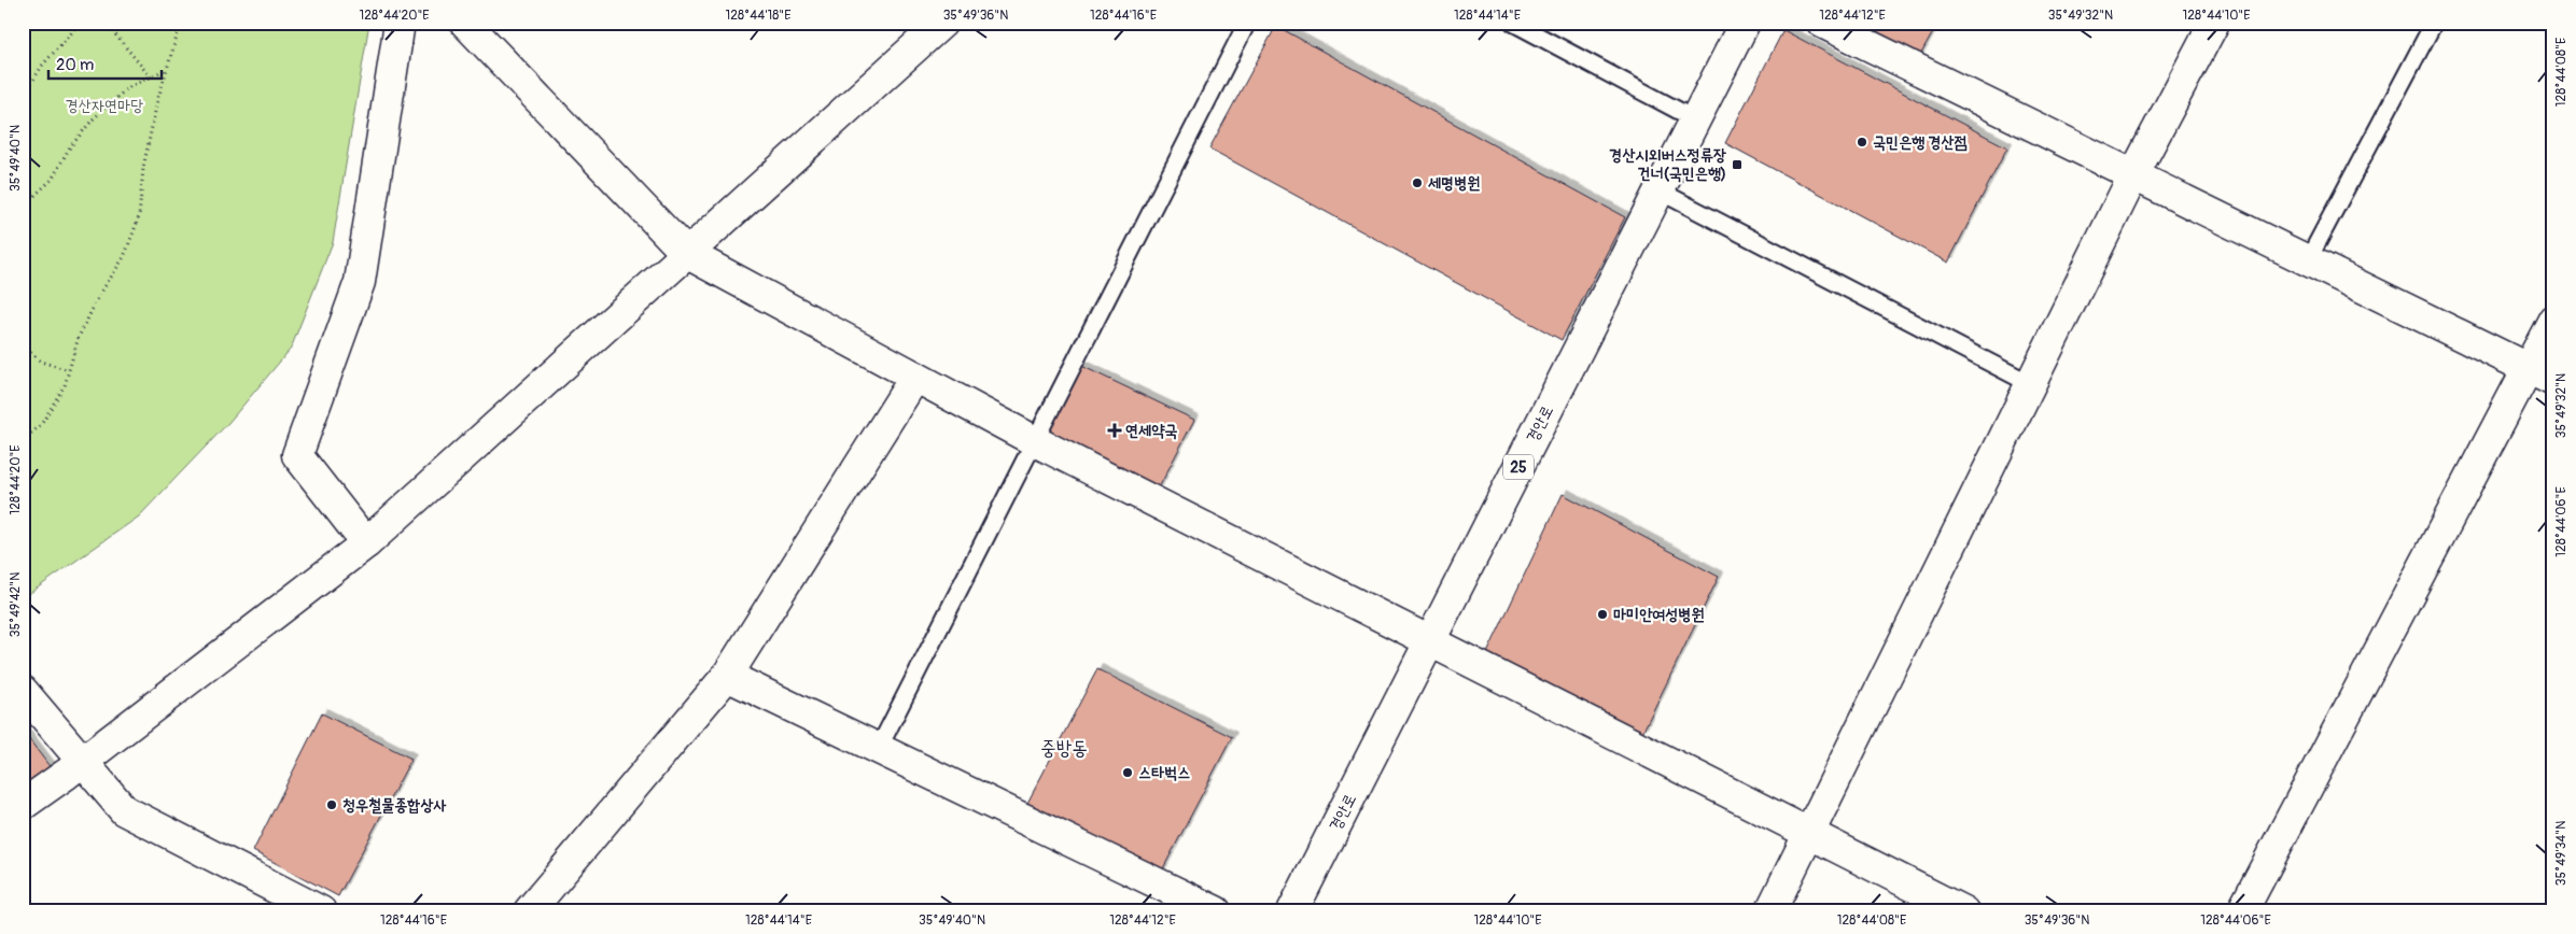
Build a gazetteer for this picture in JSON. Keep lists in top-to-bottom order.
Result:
{
  "streets": {
    "street": ["경안로", "25"]
  },
  "districts": ["중방동"],
  "parks": ["경산자연마당"],
  "places": {
    "other": [
      "국민은행 경산점",
      "세명병원",
      "마미안여성병원",
      "스타벅스",
      "청우철물종합상사"
    ],
    "transit": ["경산시외버스정류장 건너(국민은행)"],
    "health": ["연세약국"]
  },
  "scale_bar": "20 m",
  "coordinates": [
    "128°44'20\"E",
    "128°44'18\"E",
    "35°49'36\"N",
    "128°44'16\"E",
    "128°44'14\"E",
    "128°44'12\"E",
    "35°49'32\"N",
    "128°44'10\"E",
    "128°44'08\"E",
    "35°49'40\"N",
    "128°44'06\"E",
    "35°49'42\"N",
    "35°49'34\"N"
  ]
}
